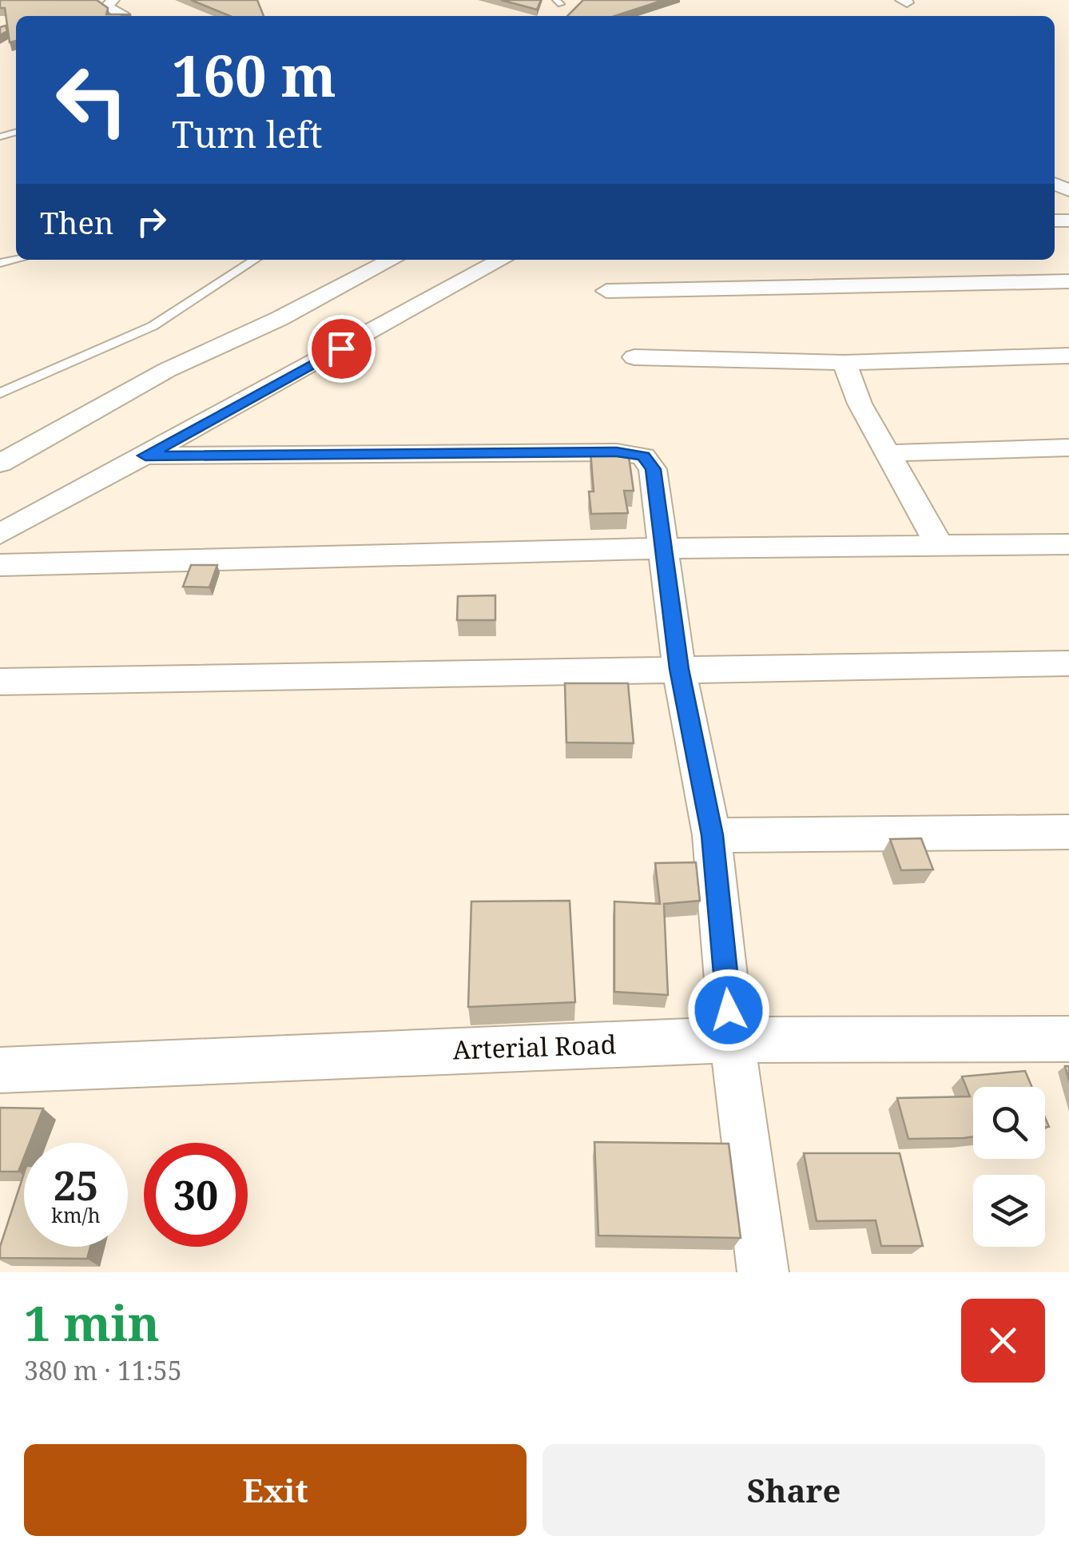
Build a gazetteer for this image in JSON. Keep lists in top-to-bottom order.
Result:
{
  "streets": {
    "street": ["Arterial Road"]
  },
  "page": {
    "turn": ["160 m", "Turn left"],
    "then": "Then",
    "speed": "25 km/h",
    "limit": "30",
    "heading": ["1 min", "380 m · 11:55"],
    "buttons": ["Exit", "Share"]
  }
}
